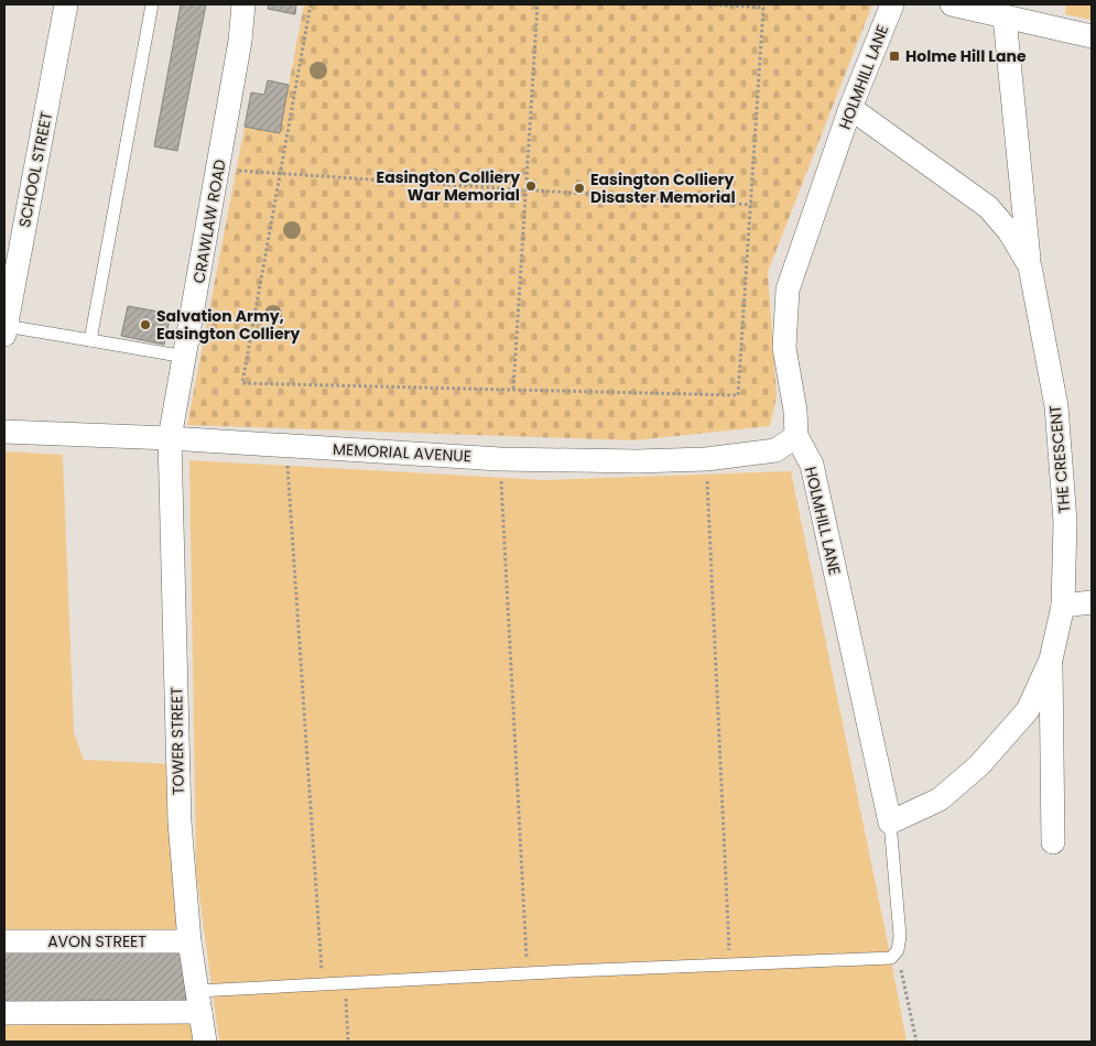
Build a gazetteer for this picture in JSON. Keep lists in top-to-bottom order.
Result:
{
  "streets": {
    "street": [
      "HOLMHILL LANE",
      "SCHOOL STREET",
      "CRAWLAW ROAD",
      "MEMORIAL AVENUE",
      "THE CRESCENT",
      "TOWER STREET",
      "AVON STREET"
    ]
  },
  "crossings": [
    ["HOLMHILL LANE", "MEMORIAL AVENUE"],
    ["HOLMHILL LANE", "THE CRESCENT"],
    ["CRAWLAW ROAD", "MEMORIAL AVENUE"],
    ["CRAWLAW ROAD", "TOWER STREET"],
    ["MEMORIAL AVENUE", "TOWER STREET"],
    ["TOWER STREET", "AVON STREET"]
  ],
  "places": {
    "transit": ["Holme Hill Lane"],
    "other": ["Easington Colliery War Memorial", "Easington Colliery Disaster Memorial", "Salvation Army, Easington Colliery"]
  }
}
